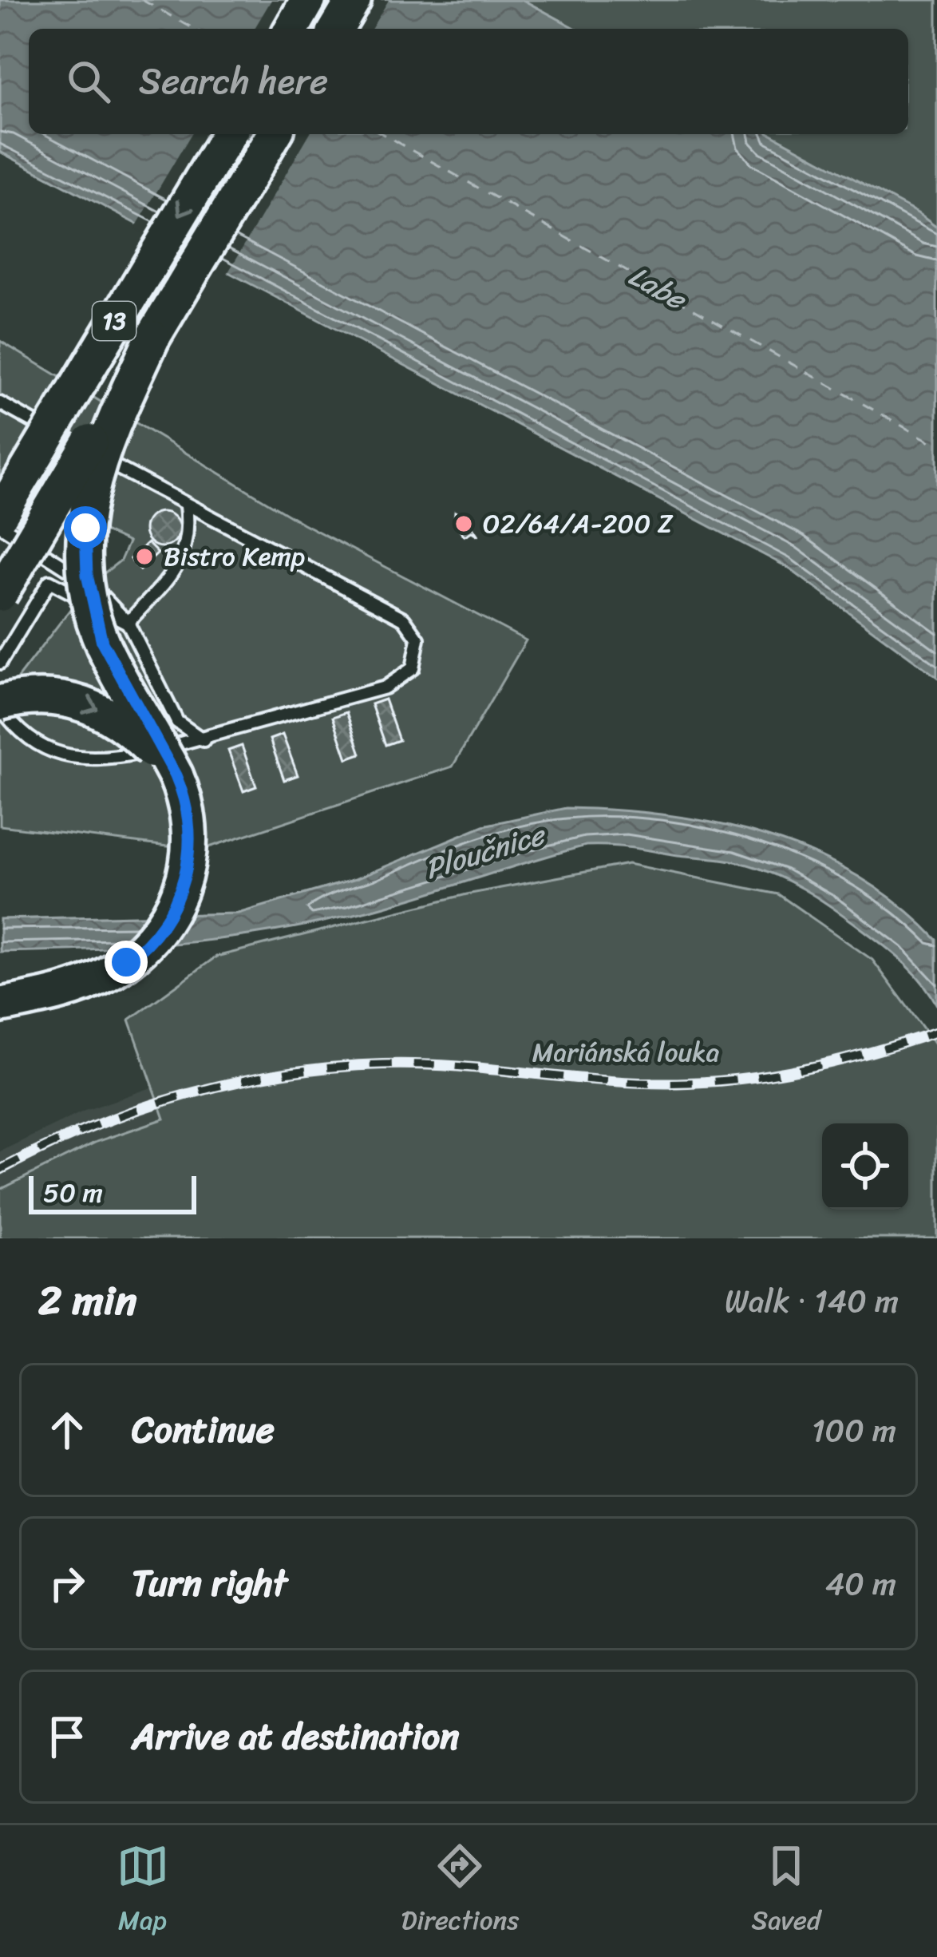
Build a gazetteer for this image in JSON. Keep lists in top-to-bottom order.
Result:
{
  "streets": {
    "main road": ["13"]
  },
  "water": ["Labe", "Ploučnice"],
  "parks": ["Mariánská louka"],
  "places": ["O2/64/A-200 Z", "Bistro Kemp"],
  "scale_bar": "50 m",
  "page": {
    "search": "Search here",
    "scale": "50 m",
    "heading": ["2 min", "Walk · 140 m"],
    "list": [
      ["Continue", "100 m"],
      ["Turn right", "40 m"],
      "Arrive at destination"
    ],
    "nav": ["Map", "Directions", "Saved"]
  }
}
